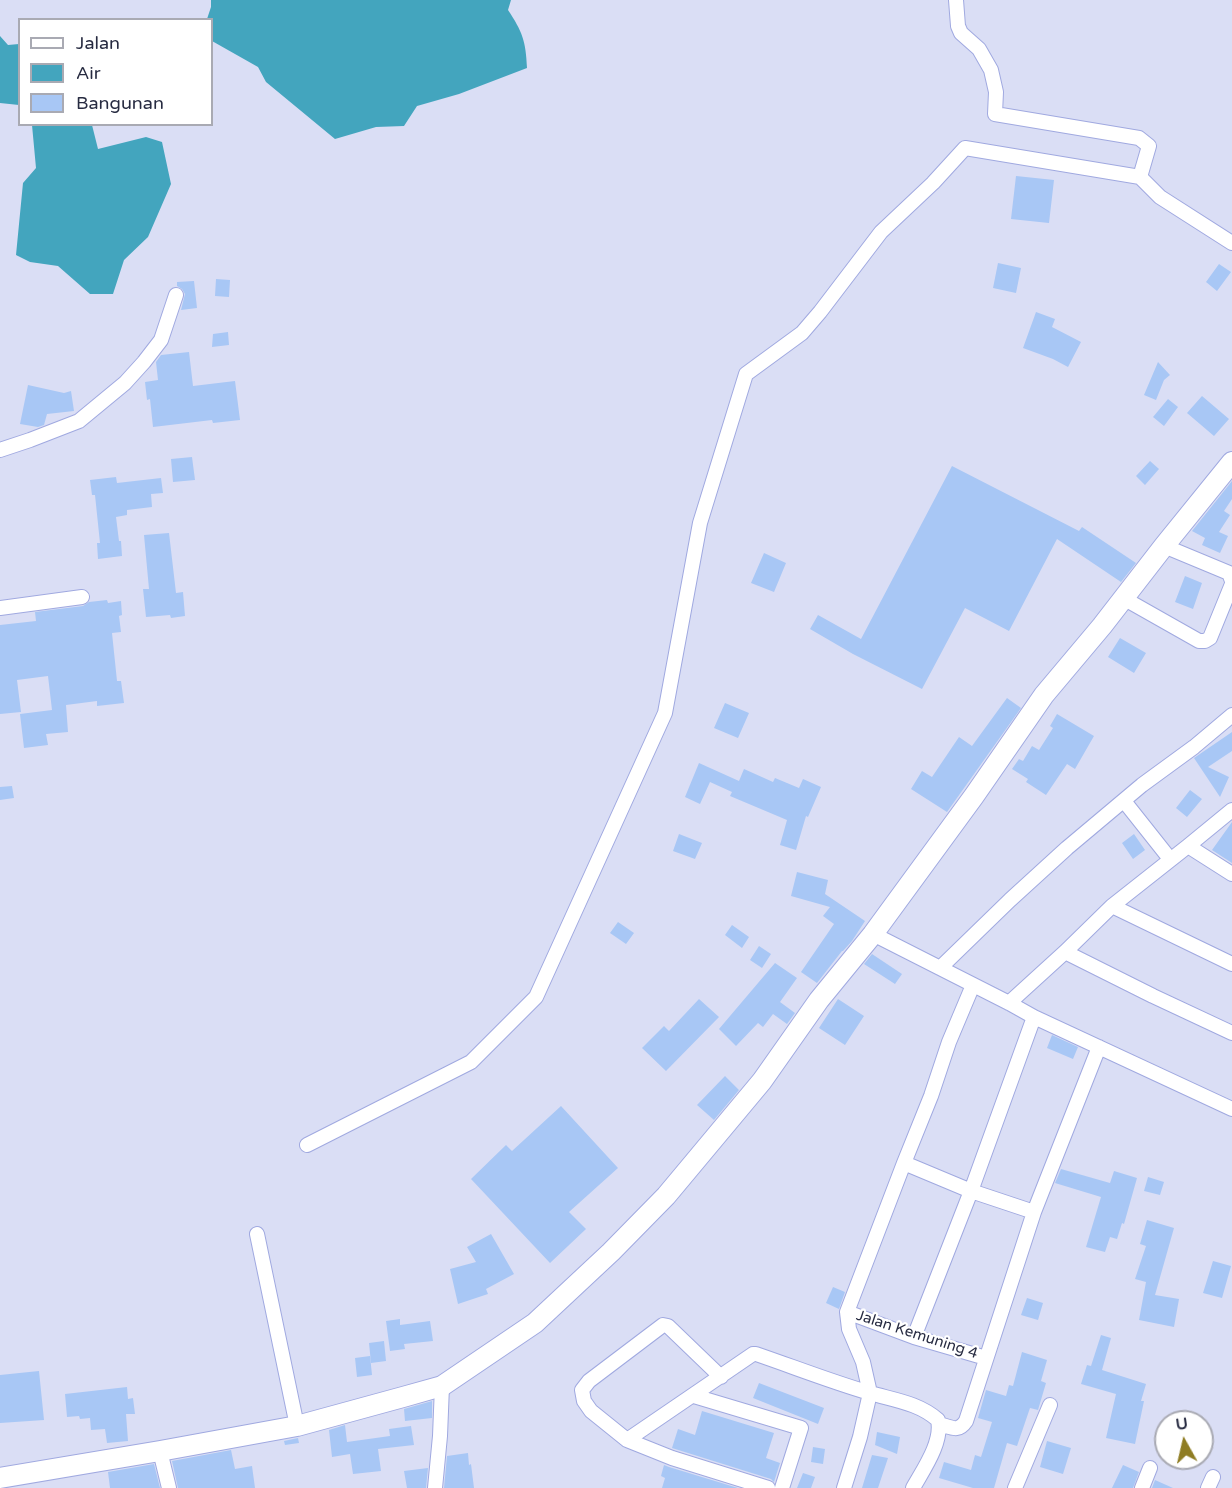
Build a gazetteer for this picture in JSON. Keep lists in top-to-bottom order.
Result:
{
  "streets": {
    "street": ["Jalan Kemuning 4"]
  },
  "legend": ["Jalan", "Air", "Bangunan"],
  "north": "top"
}
